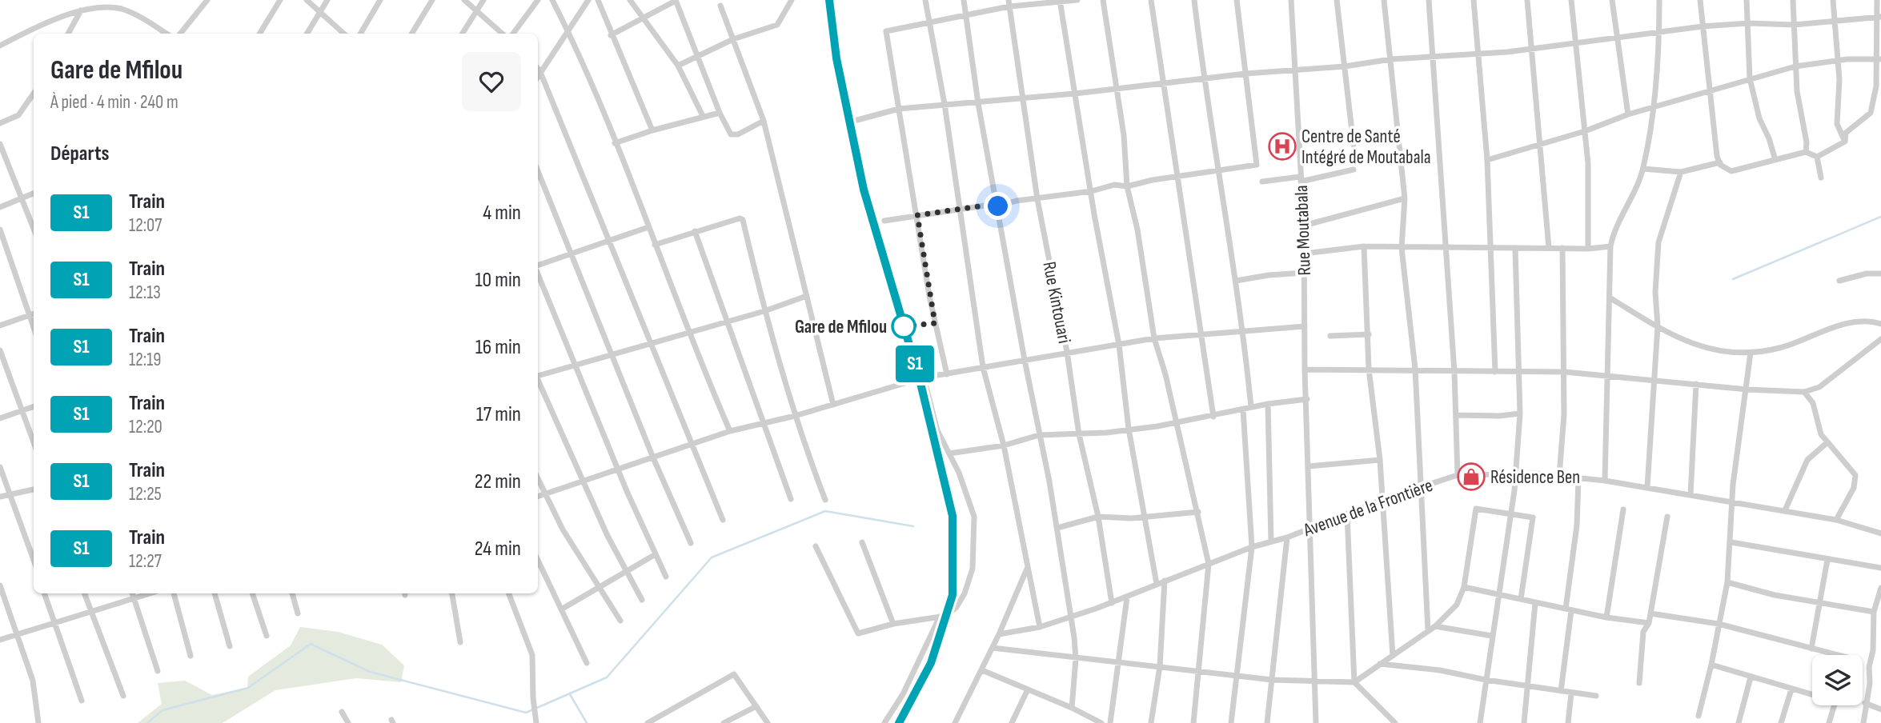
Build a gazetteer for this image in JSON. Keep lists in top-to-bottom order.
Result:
{
  "streets": {
    "street": ["Rue Moutabala", "Rue Kintouari", "Avenue de la Frontière"]
  },
  "crossings": [
    ["Rue Moutabala", "Avenue de la Frontière"],
    ["Rue Kintouari", "Avenue de la Frontière"]
  ],
  "places": {
    "hospital": ["Centre de Santé Intégré de Moutabala"],
    "other": ["Gare de Mfilou"],
    "shop": ["Résidence Ben"]
  },
  "page": {
    "on_map": "S1",
    "heading": [
      ["Gare de Mfilou", "À pied · 4 min · 240 m"],
      "Départs"
    ],
    "list": [
      {
        "mark": "S1",
        "name": "Train",
        "note": "12:07",
        "value": "4 min"
      },
      {
        "mark": "S1",
        "name": "Train",
        "note": "12:13",
        "value": "10 min"
      },
      {
        "mark": "S1",
        "name": "Train",
        "note": "12:19",
        "value": "16 min"
      },
      {
        "mark": "S1",
        "name": "Train",
        "note": "12:20",
        "value": "17 min"
      },
      {
        "mark": "S1",
        "name": "Train",
        "note": "12:25",
        "value": "22 min"
      },
      {
        "mark": "S1",
        "name": "Train",
        "note": "12:27",
        "value": "24 min"
      }
    ]
  }
}
